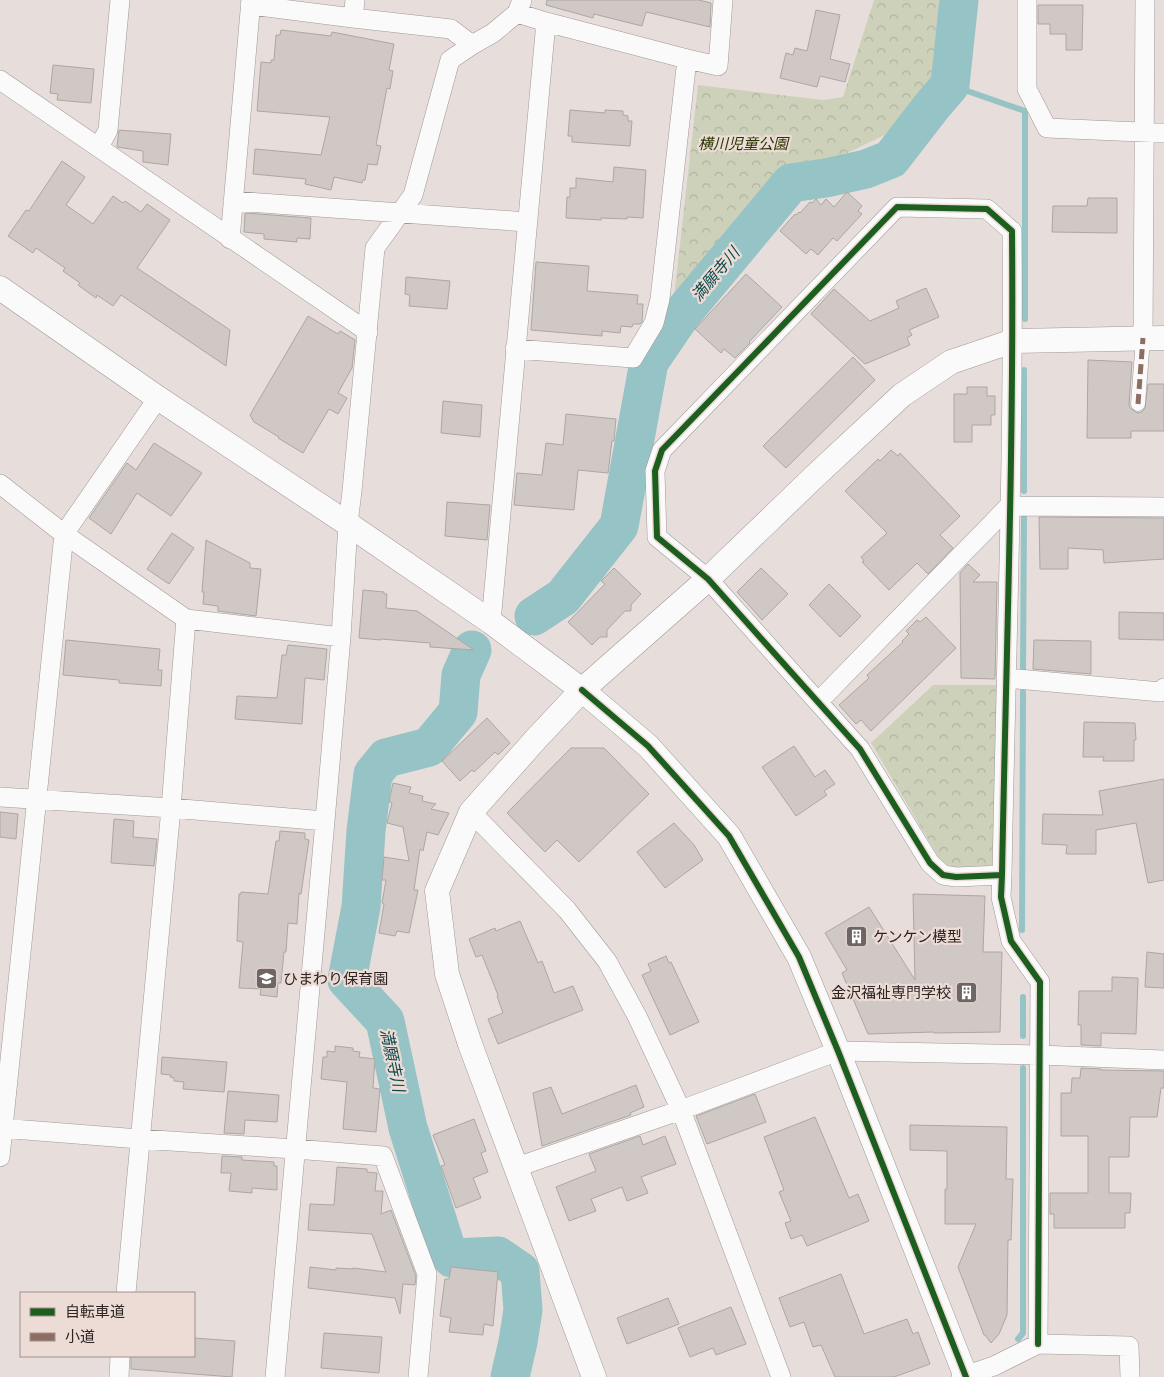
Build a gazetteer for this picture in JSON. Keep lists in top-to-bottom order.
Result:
{
  "water": ["満願寺川"],
  "parks": ["横川児童公園"],
  "places": {
    "building": ["ケンケン模型", "金沢福祉専門学校"],
    "school or university": ["ひまわり保育園"]
  },
  "legend": ["自転車道", "小道"]
}
